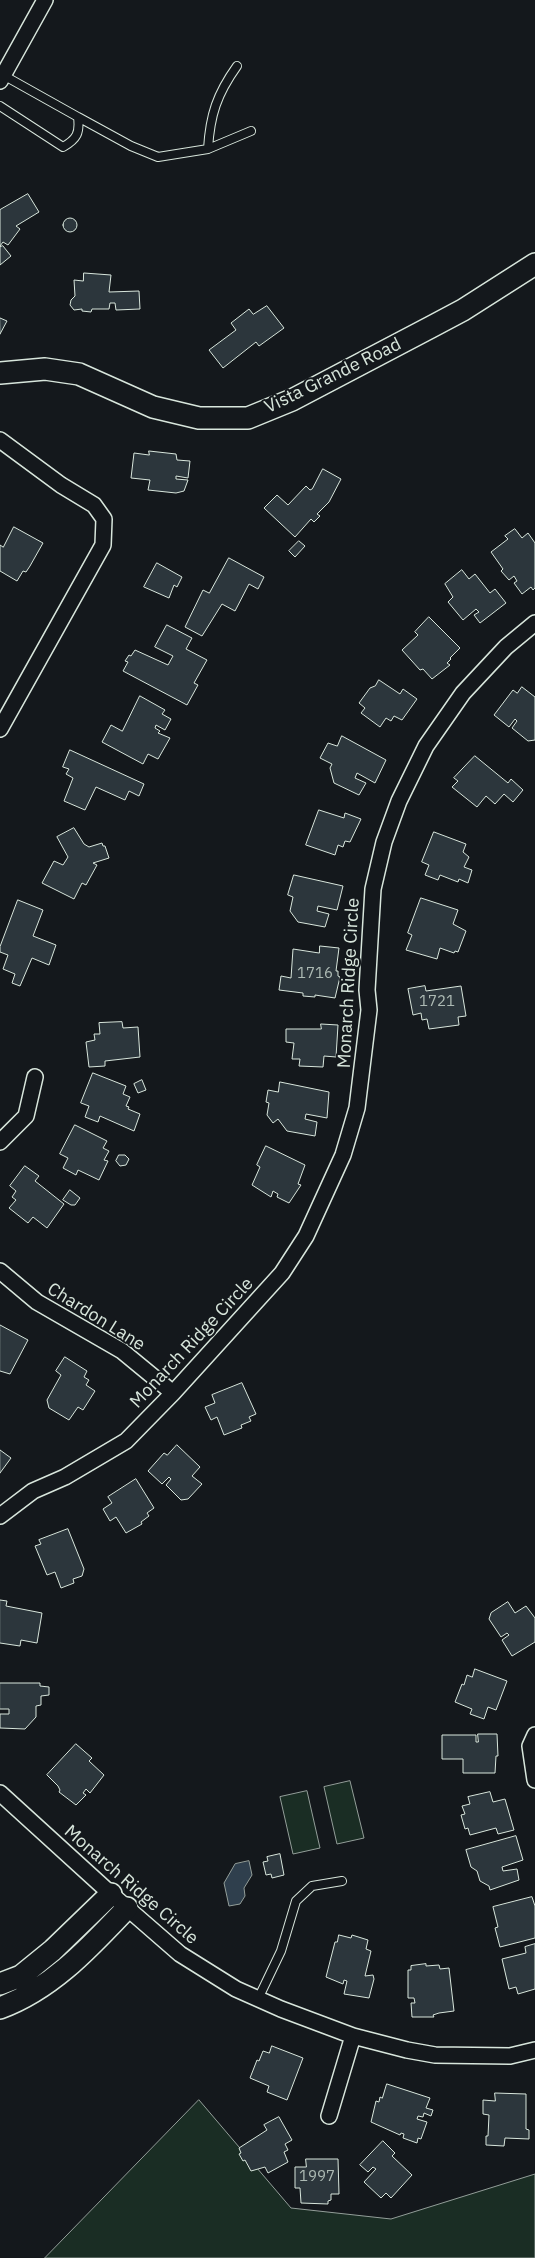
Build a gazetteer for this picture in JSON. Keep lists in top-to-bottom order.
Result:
{
  "streets": {
    "street": ["Vista Grande Road", "Monarch Ridge Circle", "Chardon Lane"]
  },
  "crossings": [
    ["Monarch Ridge Circle", "Chardon Lane"]
  ],
  "house_numbers": ["1716", "1721", "1997"]
}
